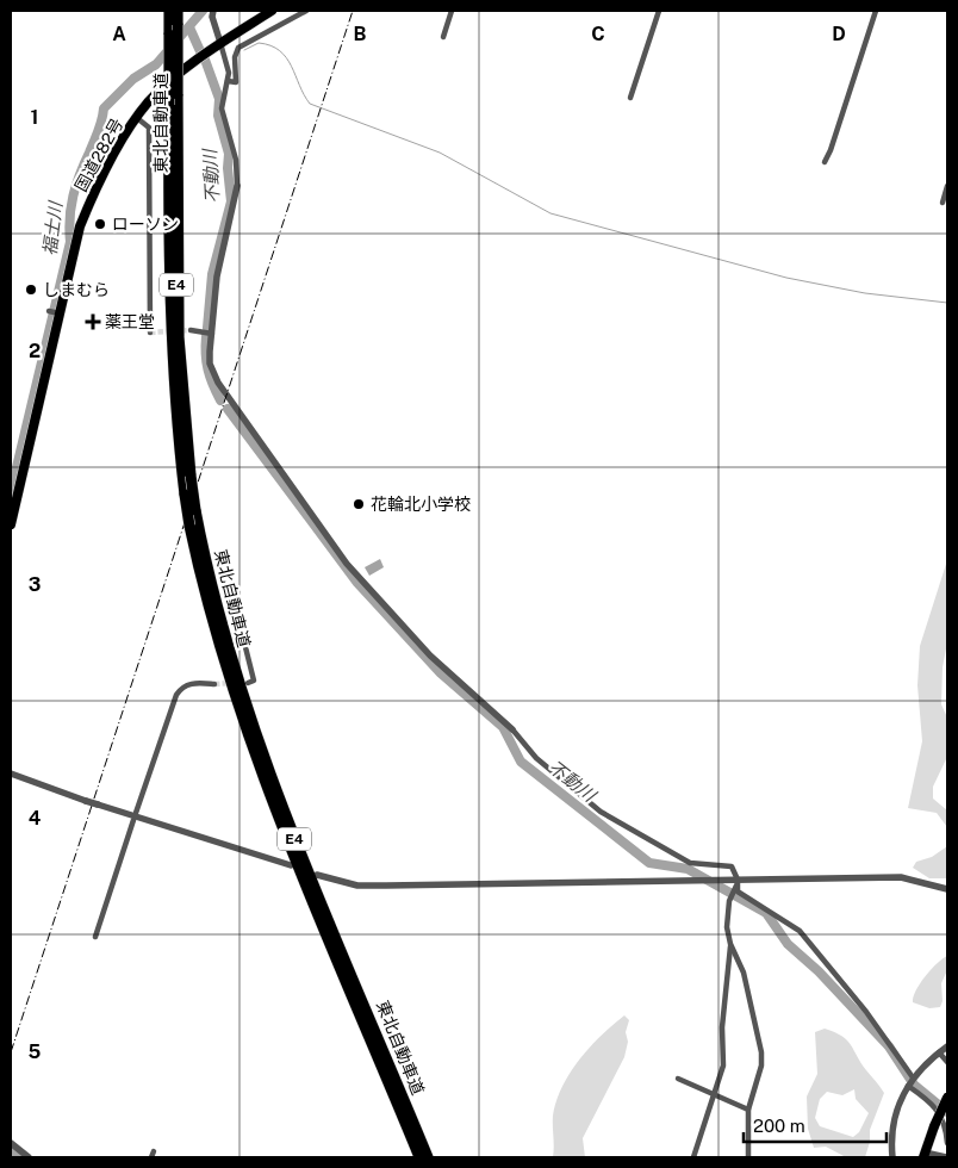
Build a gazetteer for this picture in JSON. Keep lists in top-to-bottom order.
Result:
{
  "streets": {
    "highway": ["東北自動車道", "E4"],
    "main road": ["国道282号"]
  },
  "water": ["不動川", "福士川"],
  "places": {
    "other": ["ローソン", "しまむら", "花輪北小学校"],
    "health": ["薬王堂"]
  },
  "scale_bar": "200 m",
  "grid": {
    "columns": [
      "A",
      "B",
      "C",
      "D"
    ],
    "rows": [
      "1",
      "2",
      "3",
      "4",
      "5"
    ]
  }
}
